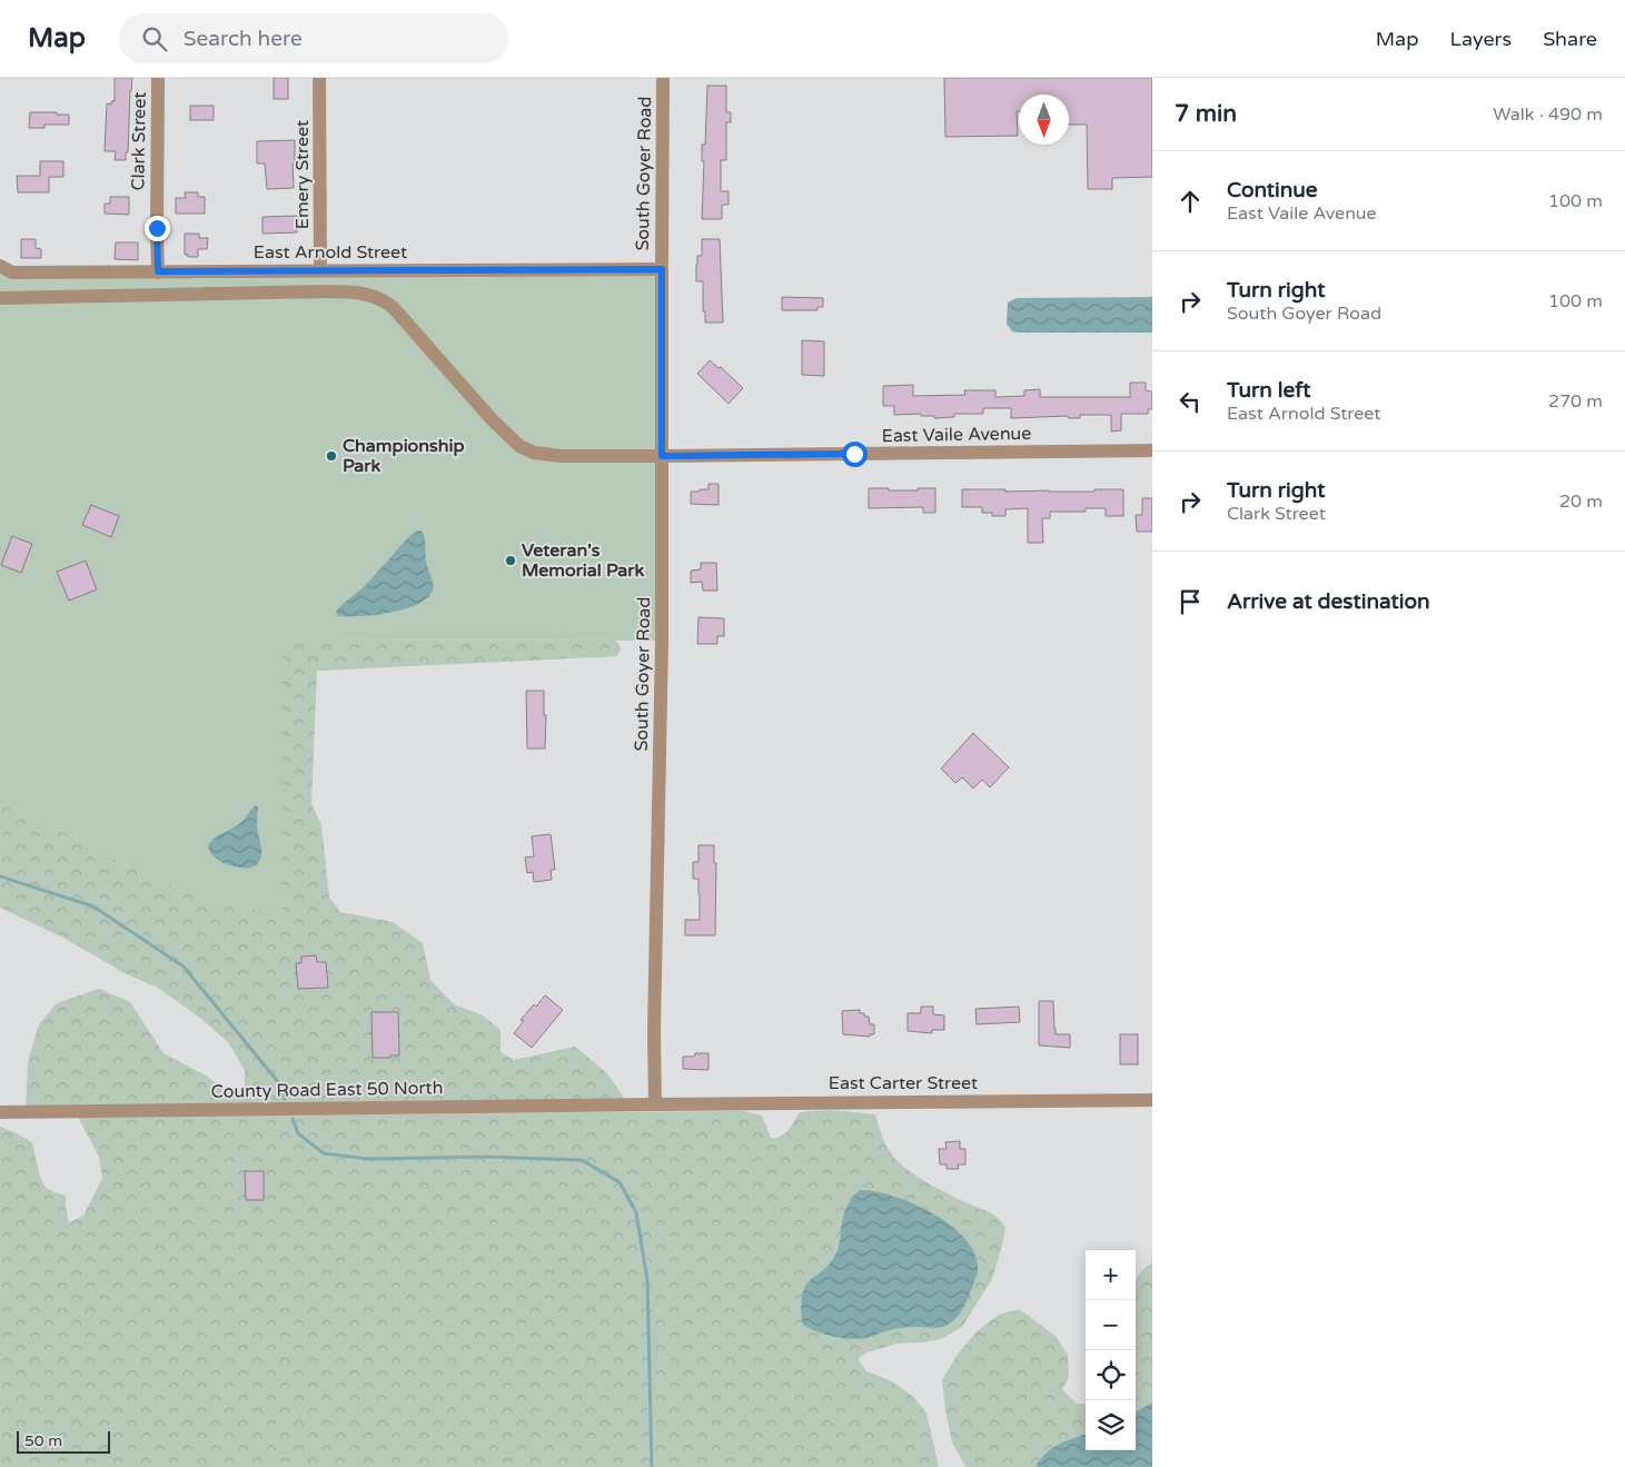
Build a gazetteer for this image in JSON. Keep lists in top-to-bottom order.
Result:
{
  "streets": {
    "street": [
      "Clark Street",
      "South Goyer Road",
      "Emery Street",
      "East Arnold Street",
      "East Vaile Avenue",
      "East Carter Street",
      "County Road East 50 North"
    ]
  },
  "crossings": [
    ["Clark Street", "East Arnold Street"],
    ["South Goyer Road", "East Arnold Street"],
    ["South Goyer Road", "East Vaile Avenue"],
    ["South Goyer Road", "East Carter Street"],
    ["South Goyer Road", "County Road East 50 North"],
    ["Emery Street", "East Arnold Street"],
    ["East Carter Street", "County Road East 50 North"]
  ],
  "places": ["Championship Park", "Veteran's Memorial Park"],
  "scale_bar": "50 m",
  "north": "bottom",
  "page": {
    "header": "Map",
    "search": "Search here",
    "nav": ["Map", "Layers", "Share"],
    "heading": ["7 min", "Walk · 490 m"],
    "list": [
      ["Continue", "East Vaile Avenue", "100 m"],
      ["Turn right", "South Goyer Road", "100 m"],
      ["Turn left", "East Arnold Street", "270 m"],
      ["Turn right", "Clark Street", "20 m"],
      "Arrive at destination"
    ],
    "map_buttons": ["+", "−"],
    "scale": "50 m"
  }
}
